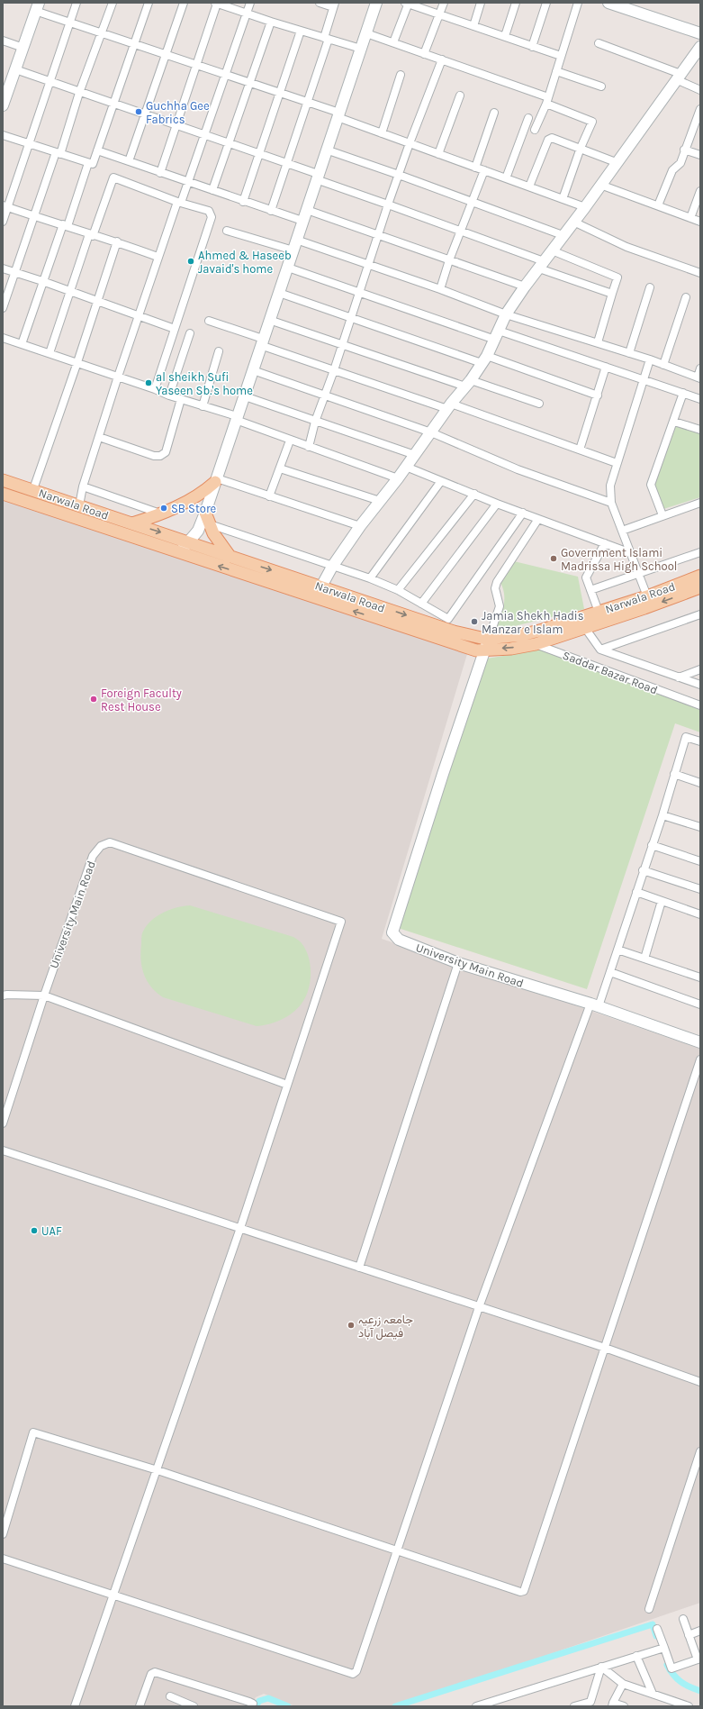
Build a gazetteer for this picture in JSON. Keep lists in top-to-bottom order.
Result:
{
  "streets": {
    "main road": ["Narwala Road"],
    "street": ["Saddar Bazar Road", "University Main Road"]
  },
  "crossings": [
    ["Narwala Road", "Saddar Bazar Road"],
    ["Narwala Road", "University Main Road"]
  ],
  "places": [
    "Guchha Gee Fabrics",
    "Ahmed & Haseeb Javaid's home",
    "al sheikh Sufi Yaseen Sb.'s home",
    "SB Store",
    "Government Islami Madrissa High School",
    "Jamia Shekh Hadis Manzar e Islam",
    "Foreign Faculty Rest House",
    "UAF",
    "جامعہ زرعیہ فیصل آباد"
  ]
}
